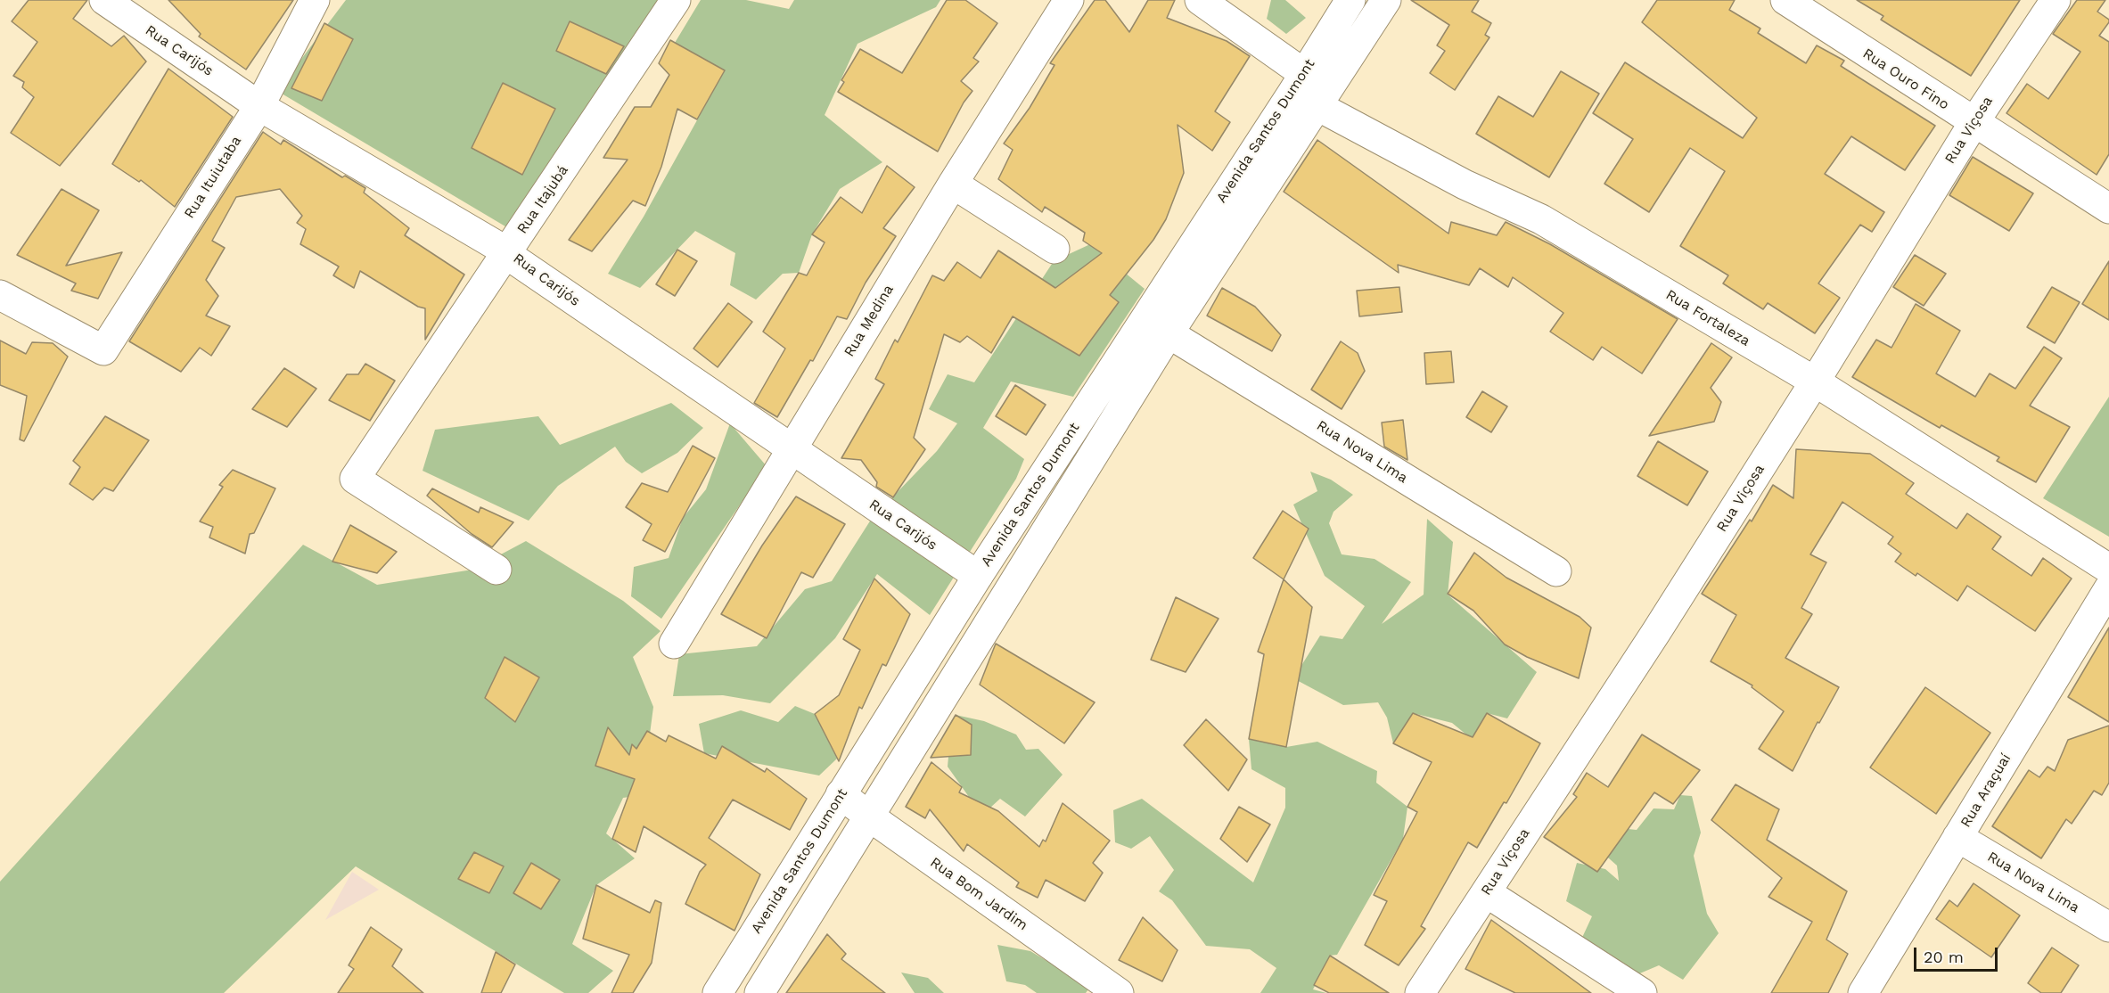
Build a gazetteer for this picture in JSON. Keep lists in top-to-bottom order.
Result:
{
  "streets": {
    "street": [
      "Rua Carijós",
      "Rua Ouro Fino",
      "Rua Viçosa",
      "Avenida Santos Dumont",
      "Rua Ituiutaba",
      "Rua Itajubá",
      "Rua Fortaleza",
      "Rua Medina",
      "Rua Nova Lima",
      "Rua Araçuaí",
      "Rua Bom Jardim"
    ]
  },
  "crossings": [
    ["Rua Carijós", "Avenida Santos Dumont"],
    ["Rua Carijós", "Rua Ituiutaba"],
    ["Rua Carijós", "Rua Itajubá"],
    ["Rua Carijós", "Rua Medina"],
    ["Rua Ouro Fino", "Rua Viçosa"],
    ["Rua Viçosa", "Rua Fortaleza"],
    ["Avenida Santos Dumont", "Rua Fortaleza"],
    ["Avenida Santos Dumont", "Rua Nova Lima"],
    ["Avenida Santos Dumont", "Rua Bom Jardim"],
    ["Rua Fortaleza", "Rua Araçuaí"],
    ["Rua Nova Lima", "Rua Araçuaí"]
  ],
  "scale_bar": "20 m"
}
